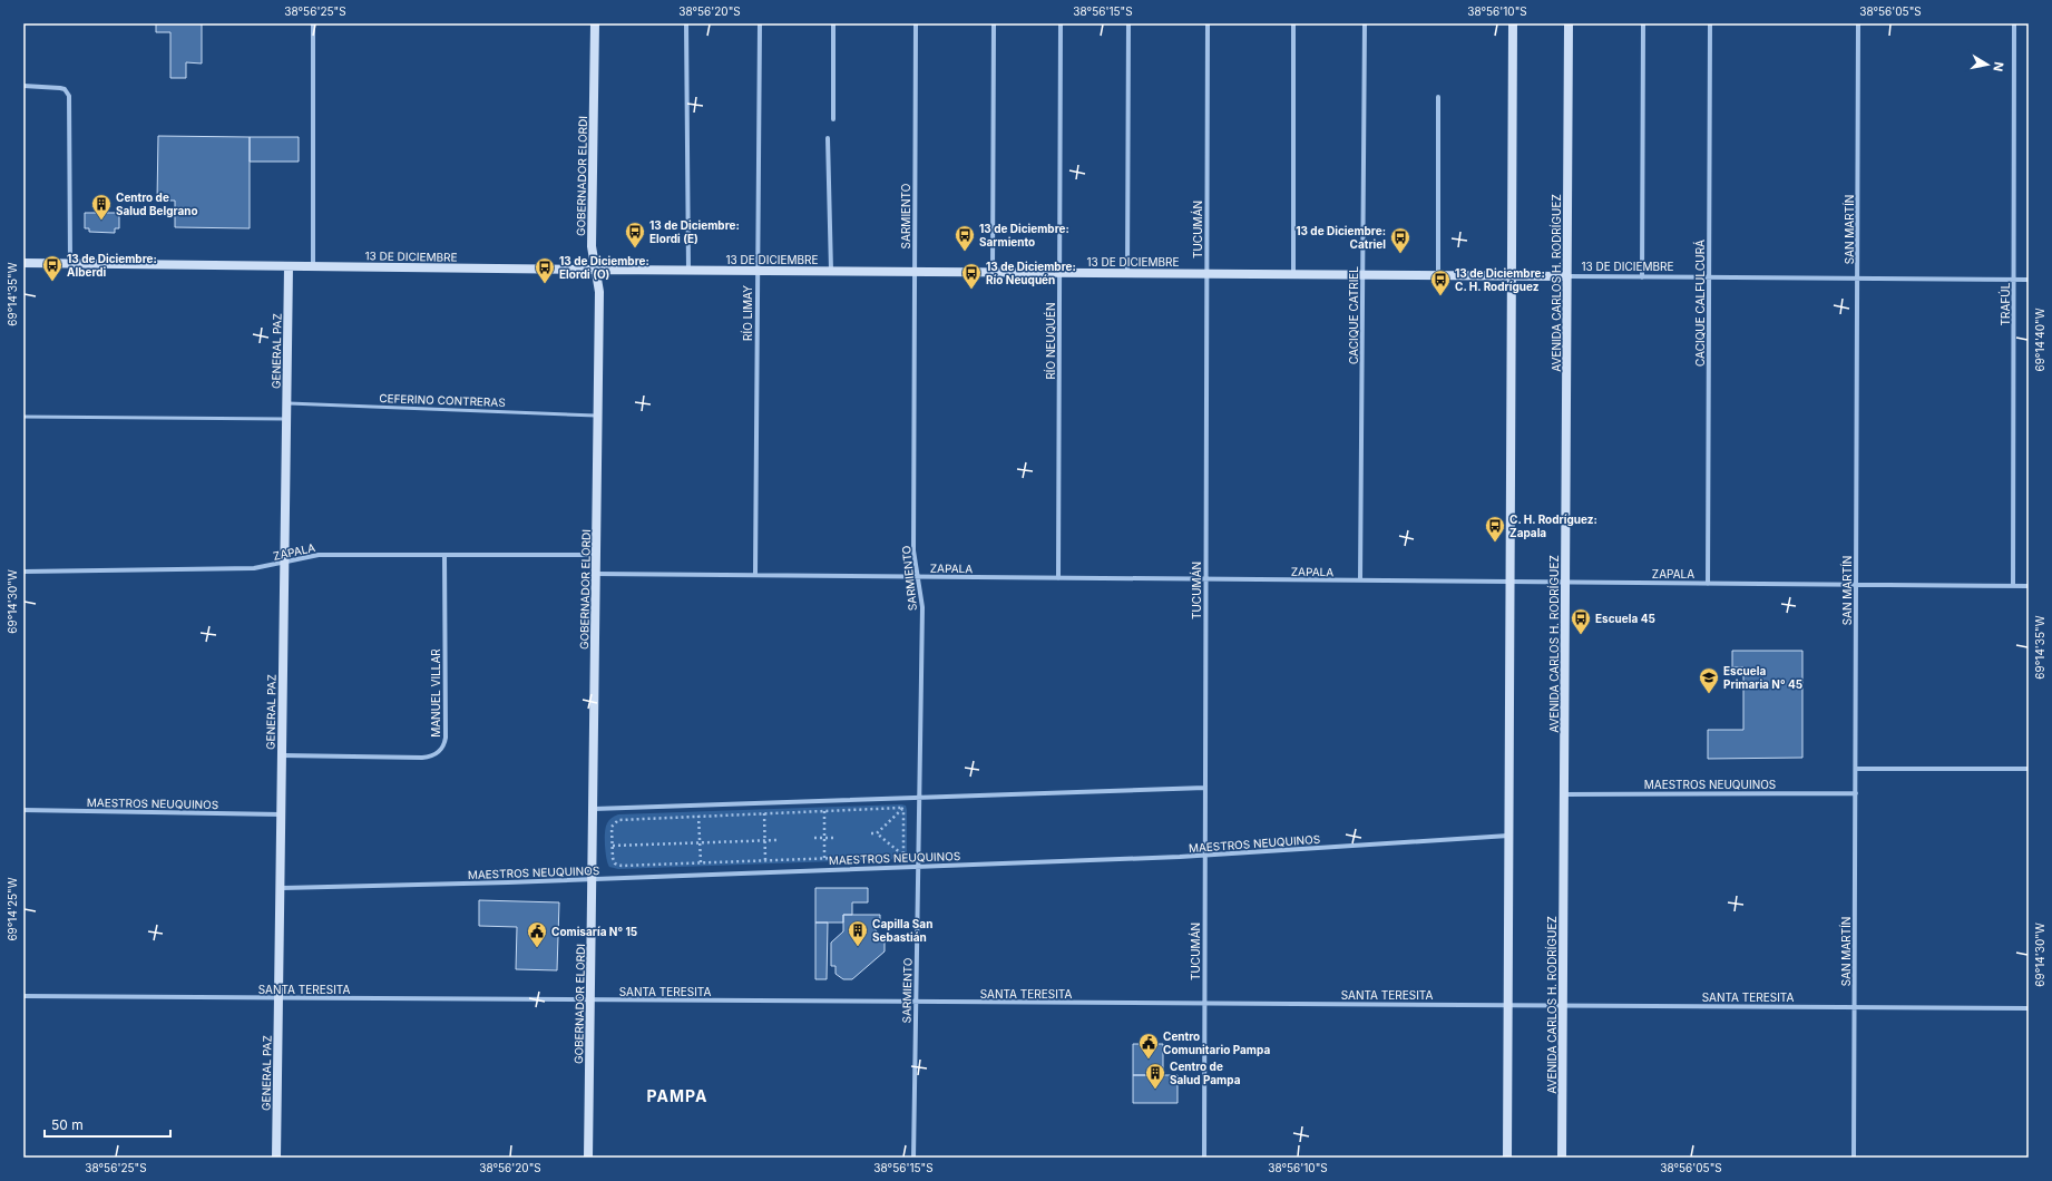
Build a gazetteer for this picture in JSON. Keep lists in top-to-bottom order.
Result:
{
  "streets": {
    "street": [
      "GOBERNADOR ELORDI",
      "SARMIENTO",
      "TUCUMÁN",
      "SAN MARTÍN",
      "13 DE DICIEMBRE",
      "AVENIDA CARLOS H. RODRÍGUEZ",
      "CACIQUE CALFULCURÁ",
      "TRAFÚL",
      "RÍO LIMAY",
      "CACIQUE CATRIEL",
      "RÍO NEUQUÉN",
      "GENERAL PAZ",
      "ZAPALA",
      "MANUEL VILLAR",
      "MAESTROS NEUQUINOS",
      "SANTA TERESITA"
    ],
    "lane": ["CEFERINO CONTRERAS"]
  },
  "crossings": [
    ["GOBERNADOR ELORDI", "13 DE DICIEMBRE"],
    ["GOBERNADOR ELORDI", "CEFERINO CONTRERAS"],
    ["GOBERNADOR ELORDI", "ZAPALA"],
    ["GOBERNADOR ELORDI", "MAESTROS NEUQUINOS"],
    ["GOBERNADOR ELORDI", "SANTA TERESITA"],
    ["SARMIENTO", "13 DE DICIEMBRE"],
    ["SARMIENTO", "ZAPALA"],
    ["SARMIENTO", "MAESTROS NEUQUINOS"],
    ["SARMIENTO", "SANTA TERESITA"],
    ["TUCUMÁN", "13 DE DICIEMBRE"],
    ["TUCUMÁN", "ZAPALA"],
    ["TUCUMÁN", "MAESTROS NEUQUINOS"],
    ["TUCUMÁN", "SANTA TERESITA"],
    ["SAN MARTÍN", "13 DE DICIEMBRE"],
    ["SAN MARTÍN", "ZAPALA"],
    ["SAN MARTÍN", "MAESTROS NEUQUINOS"],
    ["SAN MARTÍN", "SANTA TERESITA"],
    ["13 DE DICIEMBRE", "AVENIDA CARLOS H. RODRÍGUEZ"],
    ["13 DE DICIEMBRE", "CACIQUE CALFULCURÁ"],
    ["13 DE DICIEMBRE", "TRAFÚL"],
    ["13 DE DICIEMBRE", "RÍO LIMAY"],
    ["13 DE DICIEMBRE", "CACIQUE CATRIEL"],
    ["13 DE DICIEMBRE", "RÍO NEUQUÉN"],
    ["13 DE DICIEMBRE", "GENERAL PAZ"],
    ["AVENIDA CARLOS H. RODRÍGUEZ", "ZAPALA"],
    ["AVENIDA CARLOS H. RODRÍGUEZ", "MAESTROS NEUQUINOS"],
    ["AVENIDA CARLOS H. RODRÍGUEZ", "SANTA TERESITA"],
    ["CACIQUE CALFULCURÁ", "ZAPALA"],
    ["TRAFÚL", "ZAPALA"],
    ["RÍO LIMAY", "ZAPALA"],
    ["CACIQUE CATRIEL", "ZAPALA"],
    ["RÍO NEUQUÉN", "ZAPALA"],
    ["GENERAL PAZ", "CEFERINO CONTRERAS"],
    ["GENERAL PAZ", "ZAPALA"],
    ["GENERAL PAZ", "MANUEL VILLAR"],
    ["GENERAL PAZ", "MAESTROS NEUQUINOS"],
    ["GENERAL PAZ", "SANTA TERESITA"],
    ["ZAPALA", "MANUEL VILLAR"]
  ],
  "districts": ["PAMPA"],
  "places": {
    "building": ["Centro de Salud Belgrano", "Capilla San Sebastián", "Centro de Salud Pampa"],
    "bus stop": [
      "13 de Diciembre: Elordi (E)",
      "13 de Diciembre: Sarmiento",
      "13 de Diciembre: Catriel",
      "13 de Diciembre: Alberdi",
      "13 de Diciembre: Elordi (O)",
      "13 de Diciembre: Río Neuquén",
      "13 de Diciembre: C. H. Rodríguez",
      "C. H. Rodríguez: Zapala",
      "Escuela 45"
    ],
    "school or university": ["Escuela Primaria N° 45"],
    "public building": ["Comisaría N° 15", "Centro Comunitario Pampa"]
  },
  "scale_bar": "50 m",
  "north": "right",
  "coordinates": [
    "38°56'25\"S",
    "38°56'20\"S",
    "38°56'15\"S",
    "38°56'10\"S",
    "38°56'05\"S",
    "69°14'35\"W",
    "69°14'40\"W",
    "69°14'30\"W",
    "69°14'25\"W"
  ]
}
